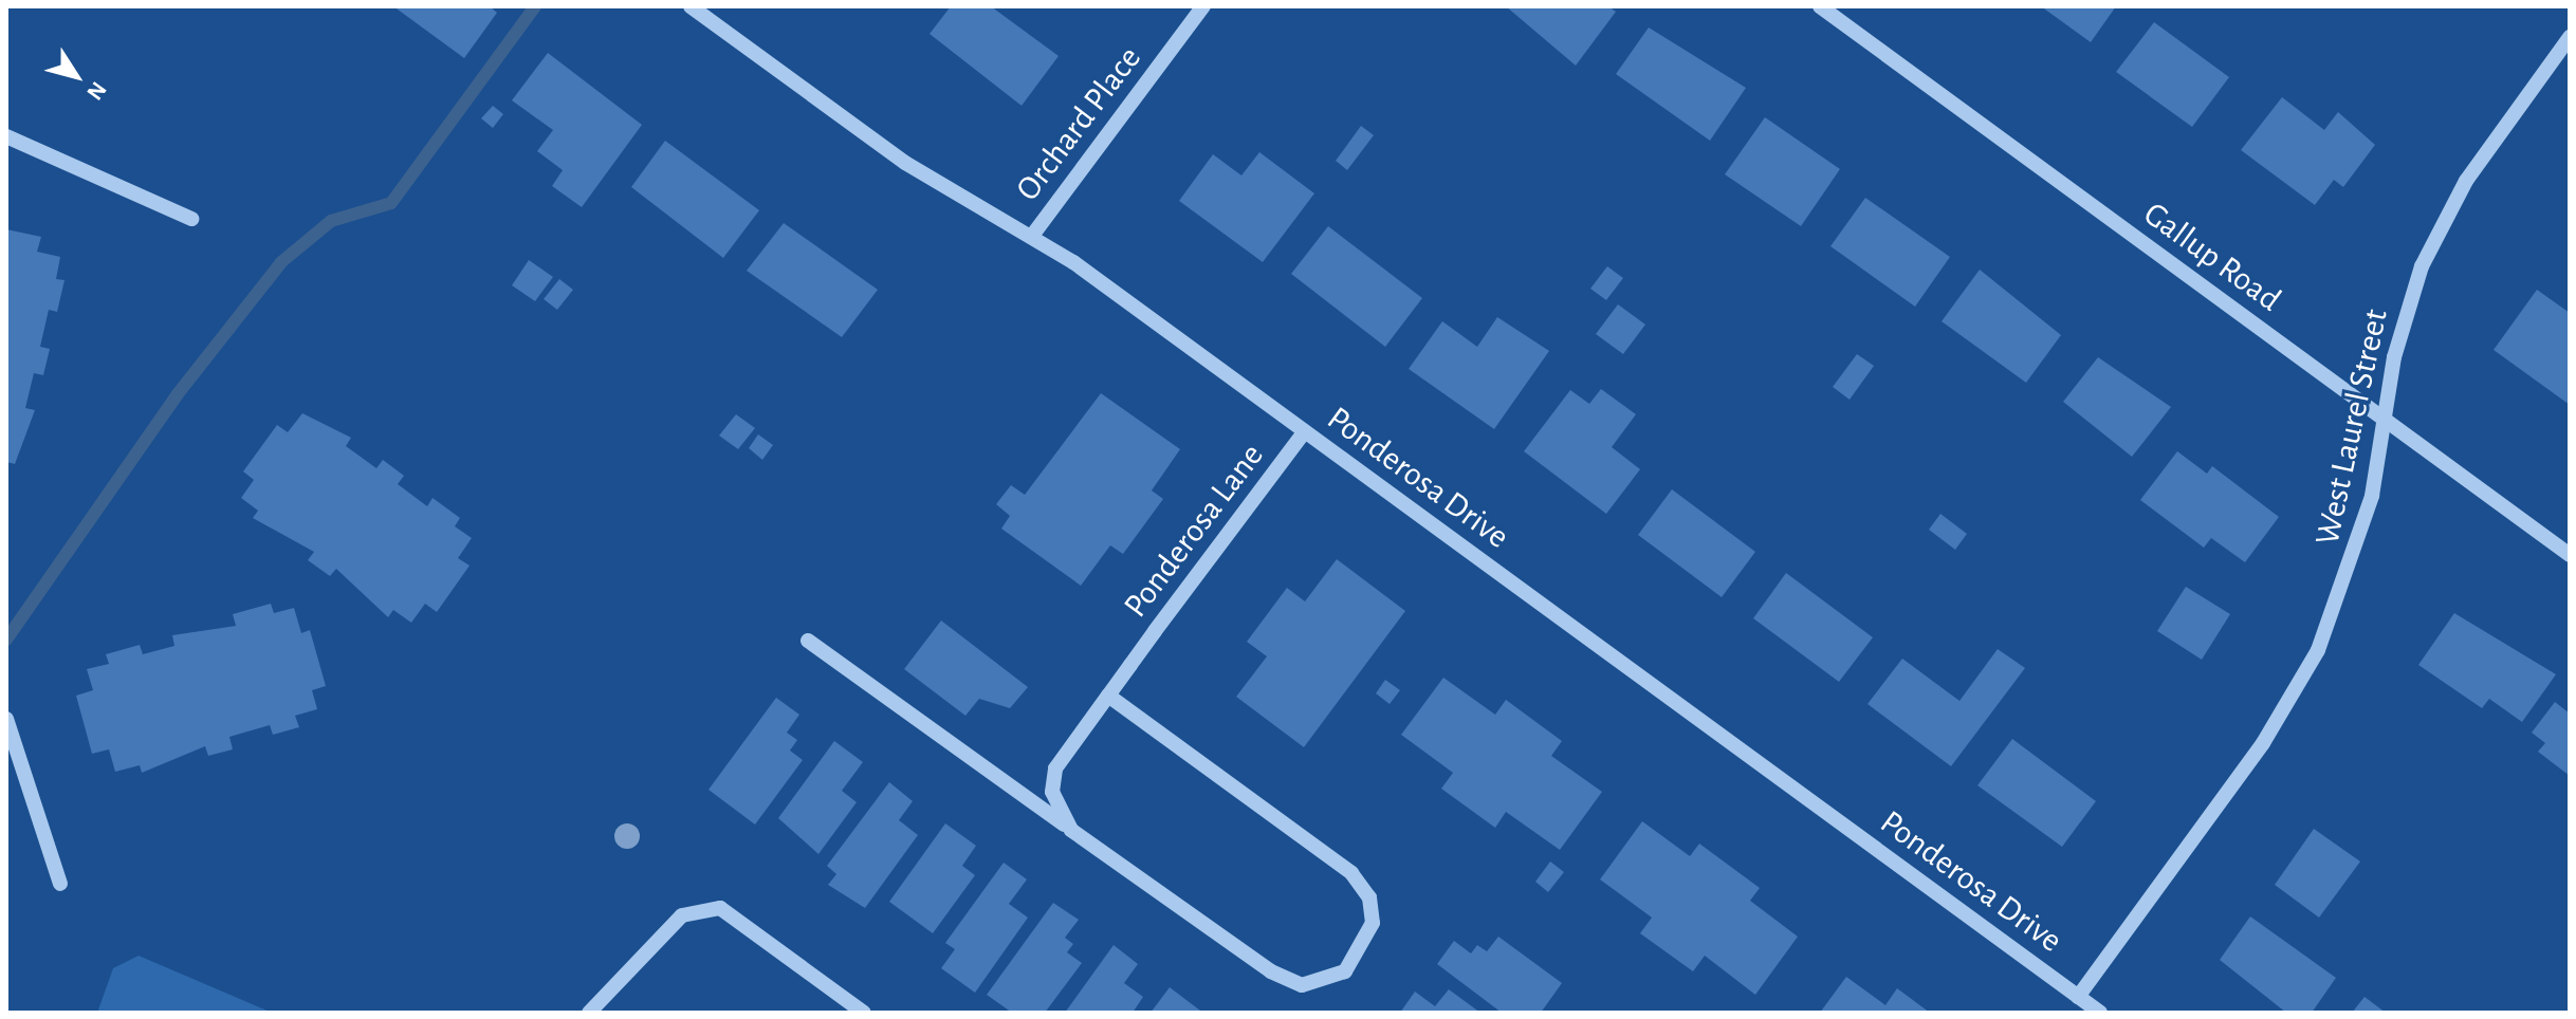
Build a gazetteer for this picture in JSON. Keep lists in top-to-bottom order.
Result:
{
  "streets": {
    "street": [
      "Orchard Place",
      "Gallup Road",
      "West Laurel Street",
      "Ponderosa Drive",
      "Ponderosa Lane"
    ]
  },
  "crossings": [
    ["Orchard Place", "Ponderosa Drive"],
    ["Gallup Road", "West Laurel Street"],
    ["West Laurel Street", "Ponderosa Drive"],
    ["Ponderosa Drive", "Ponderosa Lane"]
  ],
  "north": "bottom right"
}
